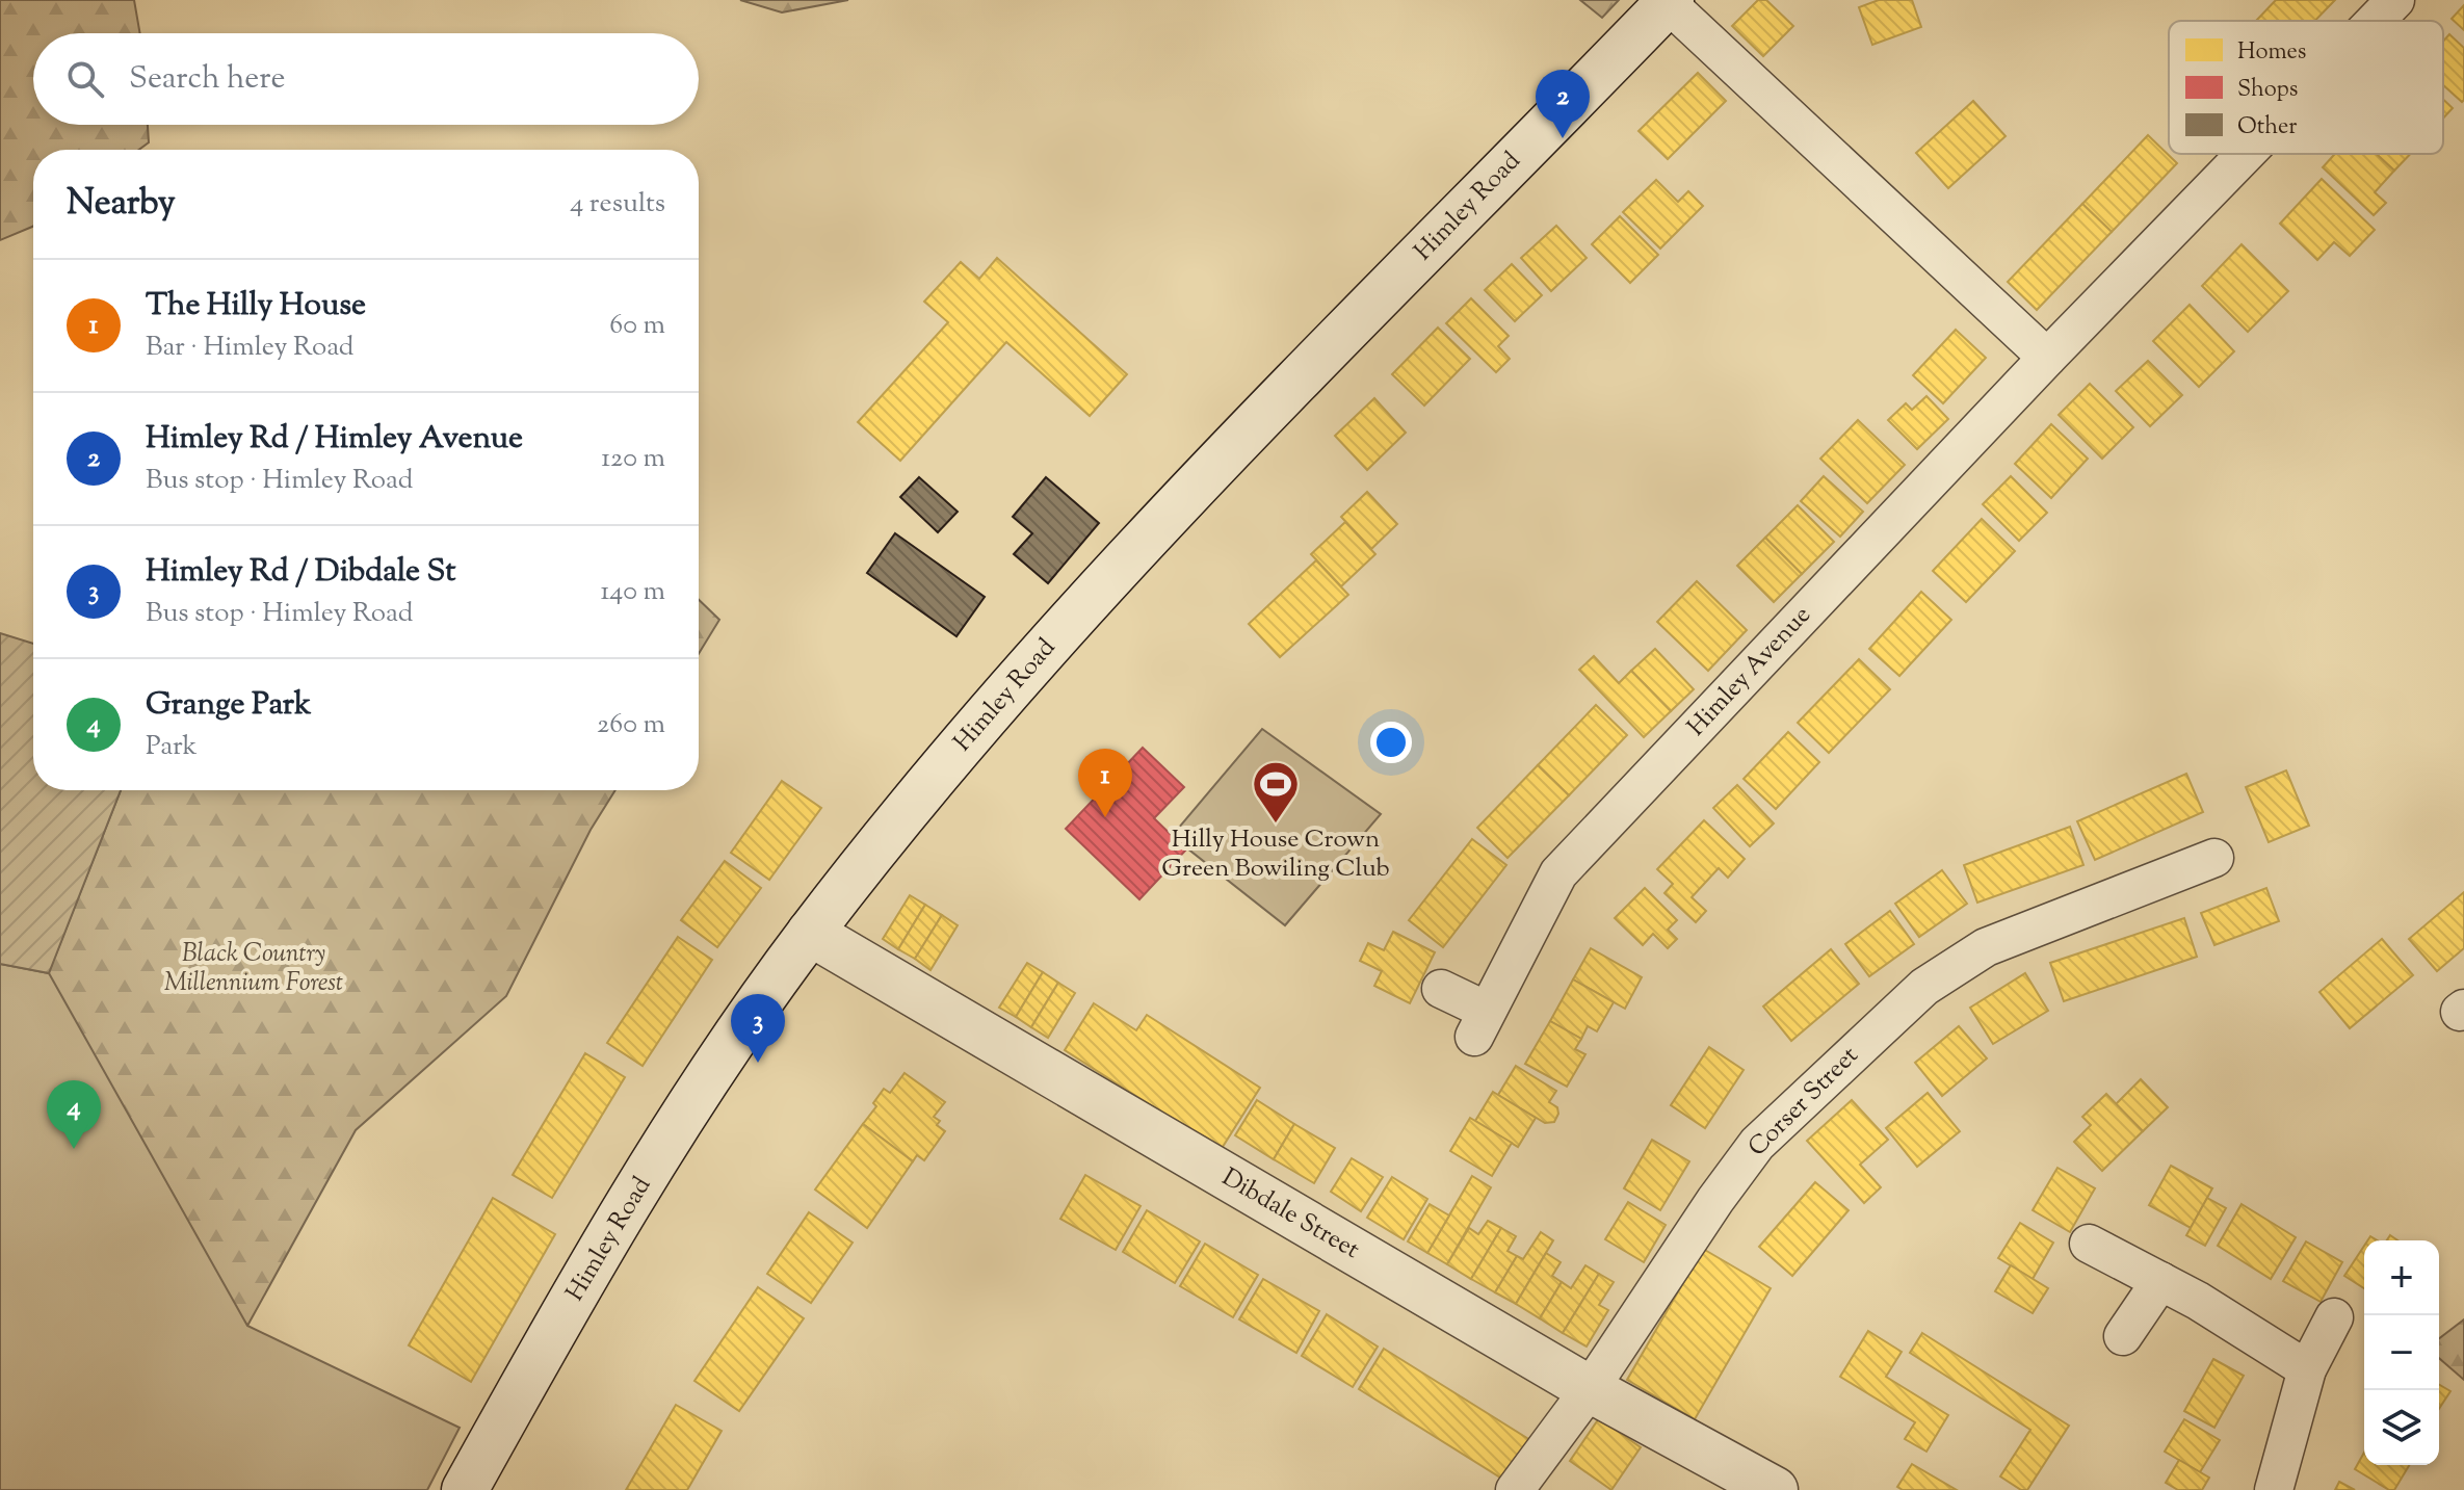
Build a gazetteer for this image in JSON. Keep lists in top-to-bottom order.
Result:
{
  "streets": {
    "main road": ["Himley Road", "Dibdale Street"],
    "street": ["Himley Avenue", "Corser Street"]
  },
  "crossings": [
    ["Himley Road", "Dibdale Street"],
    ["Corser Street", "Dibdale Street"]
  ],
  "parks": ["Black Country Millennium Forest"],
  "places": {
    "sports": ["Hilly House Crown Green Bowiling Club"]
  },
  "legend": ["Homes", "Shops", "Other"],
  "page": {
    "search": "Search here",
    "pins": [
      "2",
      "1",
      "3",
      "4"
    ],
    "heading": ["Nearby", "4 results"],
    "list": [
      {
        "mark": "1",
        "name": "The Hilly House",
        "note": "Bar · Himley Road",
        "value": "60 m"
      },
      {
        "mark": "2",
        "name": "Himley Rd / Himley Avenue",
        "note": "Bus stop · Himley Road",
        "value": "120 m"
      },
      {
        "mark": "3",
        "name": "Himley Rd / Dibdale St",
        "note": "Bus stop · Himley Road",
        "value": "140 m"
      },
      {
        "mark": "4",
        "name": "Grange Park",
        "note": "Park",
        "value": "260 m"
      }
    ],
    "map_buttons": ["+", "−"]
  }
}
